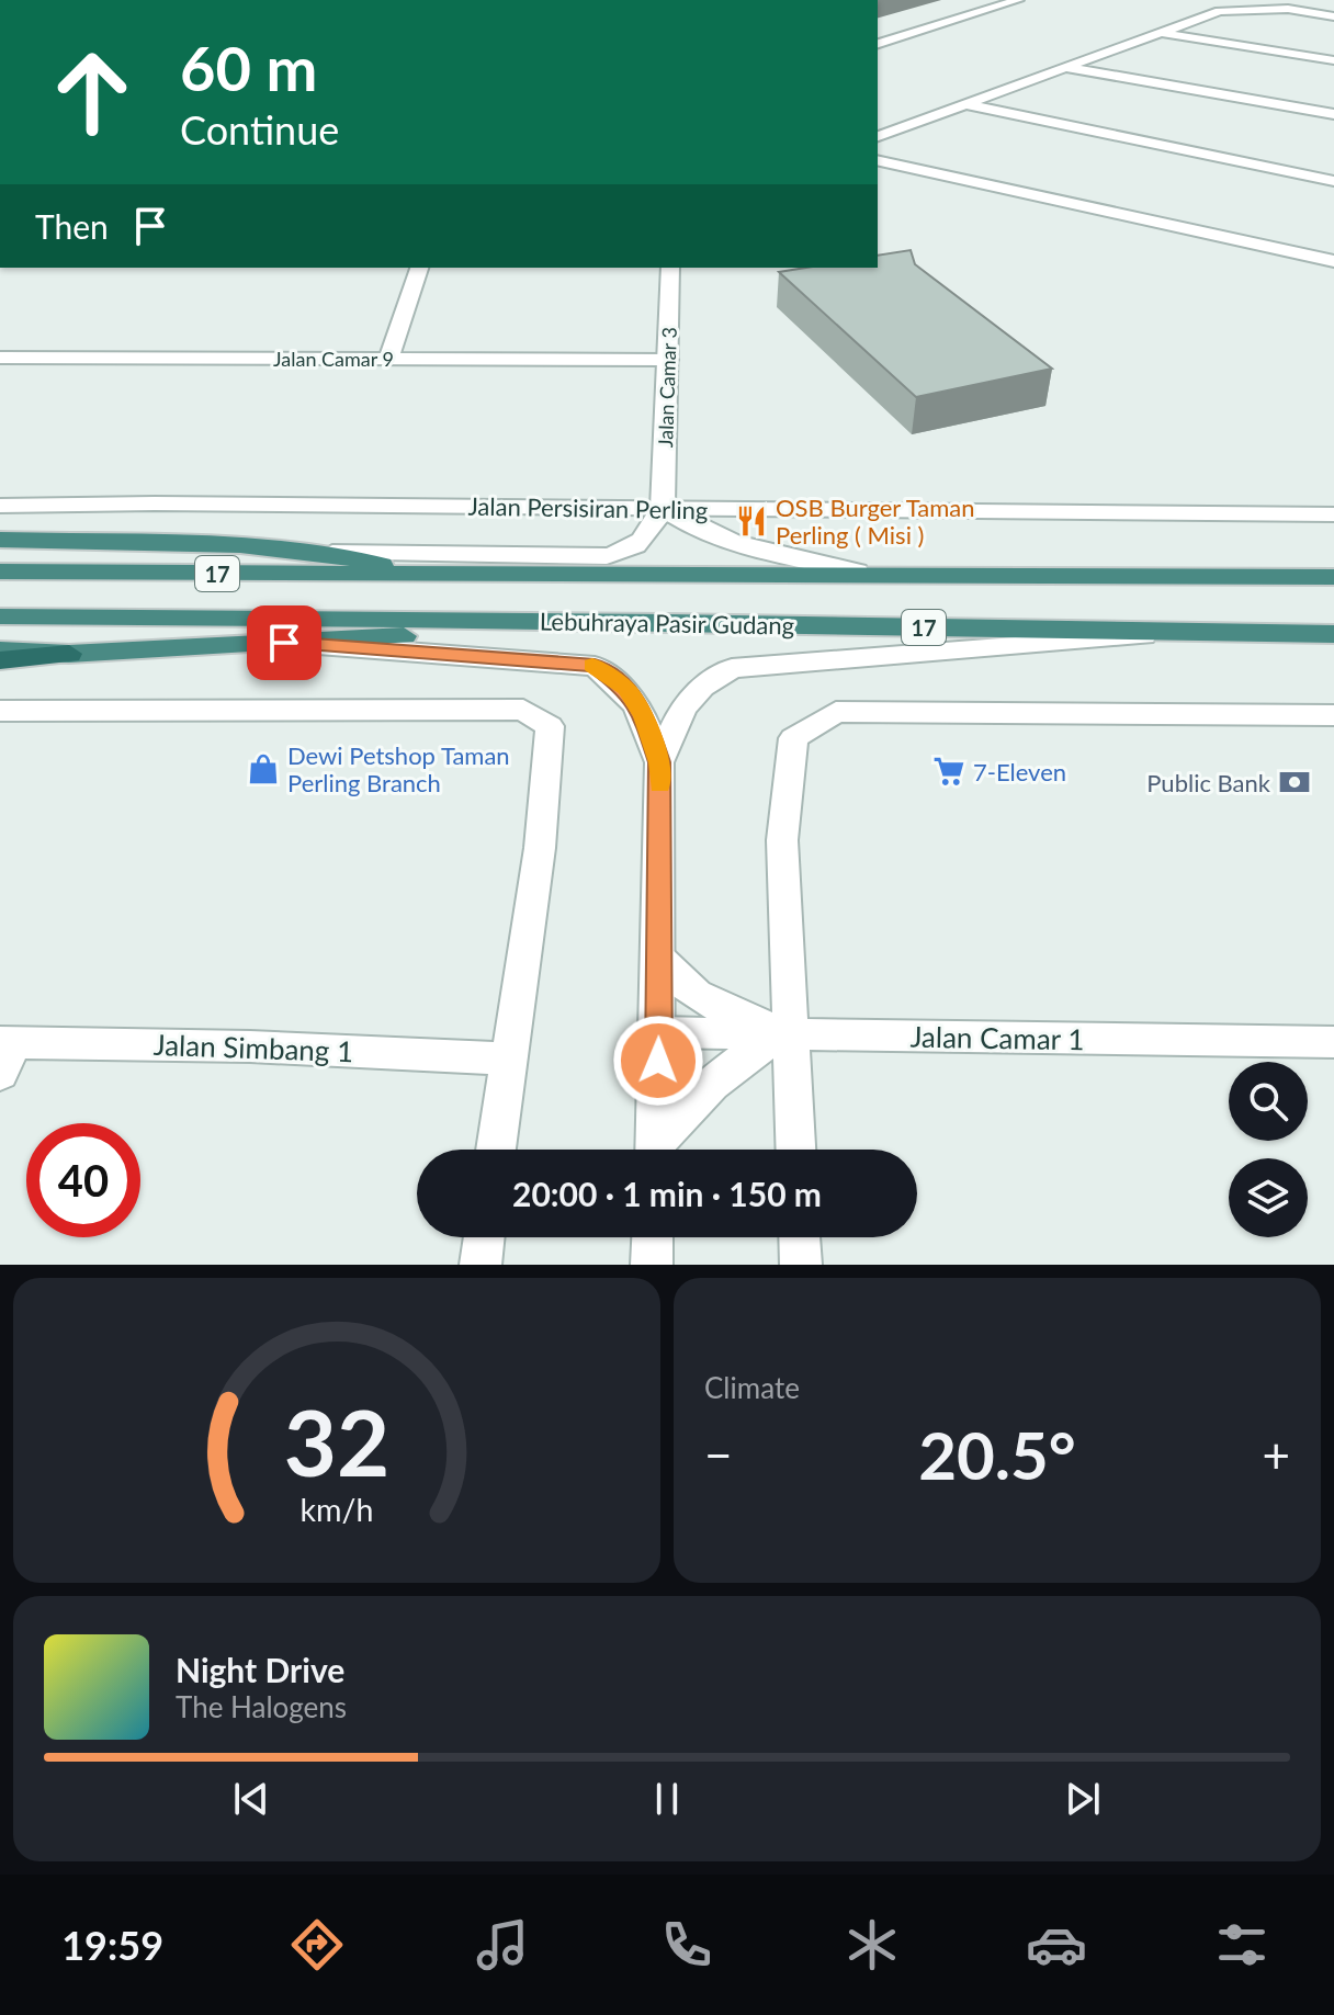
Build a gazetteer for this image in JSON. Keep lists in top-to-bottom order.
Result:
{
  "streets": {
    "highway": ["17", "Lebuhraya Pasir Gudang"],
    "street": [
      "Jalan Camar 9",
      "Jalan Camar 3",
      "Jalan Persisiran Perling",
      "Jalan Camar 1",
      "Jalan Simbang 1"
    ]
  },
  "crossings": [
    ["Jalan Camar 9", "Jalan Camar 3"],
    ["Jalan Camar 3", "Jalan Persisiran Perling"]
  ],
  "places": {
    "restaurant": ["OSB Burger Taman Perling ( Misi )"],
    "shop": ["Dewi Petshop Taman Perling Branch"],
    "supermarket": ["7-Eleven"],
    "bank": ["Public Bank"]
  },
  "page": {
    "turn": ["60 m", "Continue"],
    "then": "Then",
    "limit": "40",
    "trip": "20:00 · 1 min · 150 m",
    "tile": "Climate",
    "heat": ["−", "20.5°", "+"],
    "song": ["Night Drive", "The Halogens"],
    "tabs": "19:59",
    "gauge": ["32", "km/h"]
  }
}
